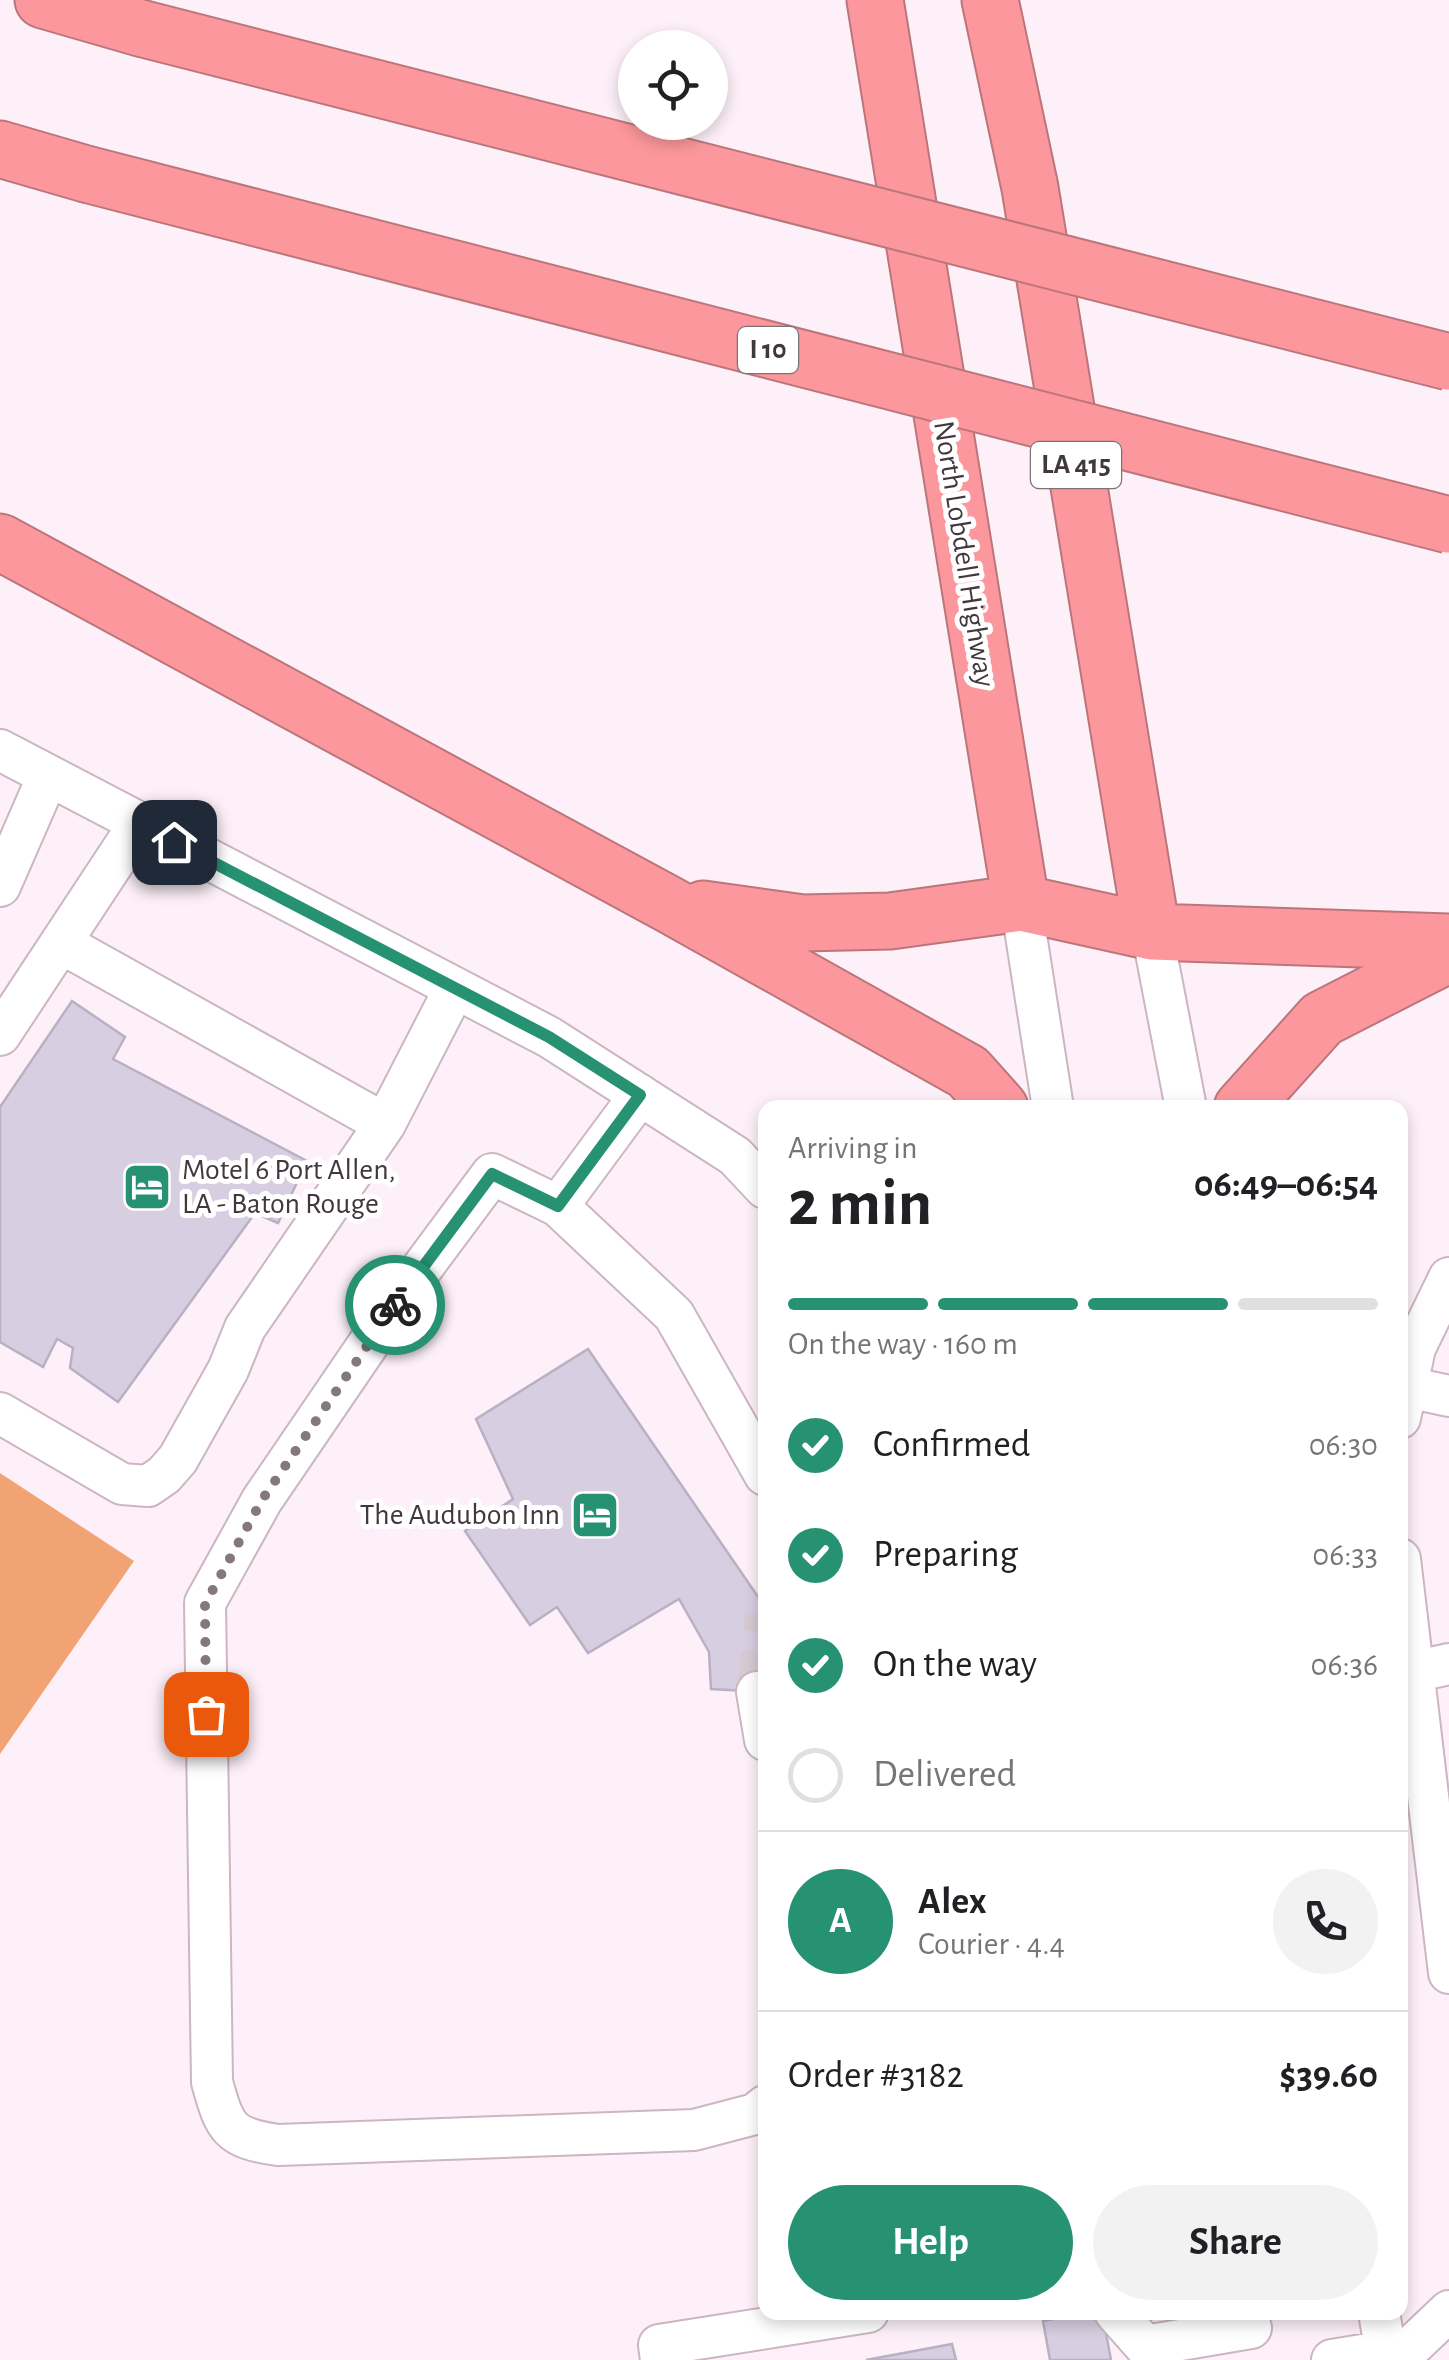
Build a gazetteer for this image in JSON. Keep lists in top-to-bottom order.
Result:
{
  "streets": {
    "highway": ["I 10", "LA 415", "North Lobdell Highway"]
  },
  "places": {
    "hotel": ["Motel 6 Port Allen, LA - Baton Rouge", "The Audubon Inn"]
  },
  "page": {
    "heading": ["2 min", "Arriving in", "06:49–06:54"],
    "panel": [
      "Alex",
      "Courier · 4.4",
      "Order #3182",
      "$39.60"
    ],
    "bar": "On the way · 160 m",
    "list": [
      ["Confirmed", "06:30"],
      ["Preparing", "06:33"],
      ["On the way", "06:36"],
      "Delivered"
    ],
    "round": "A",
    "buttons": ["Help", "Share"]
  }
}
